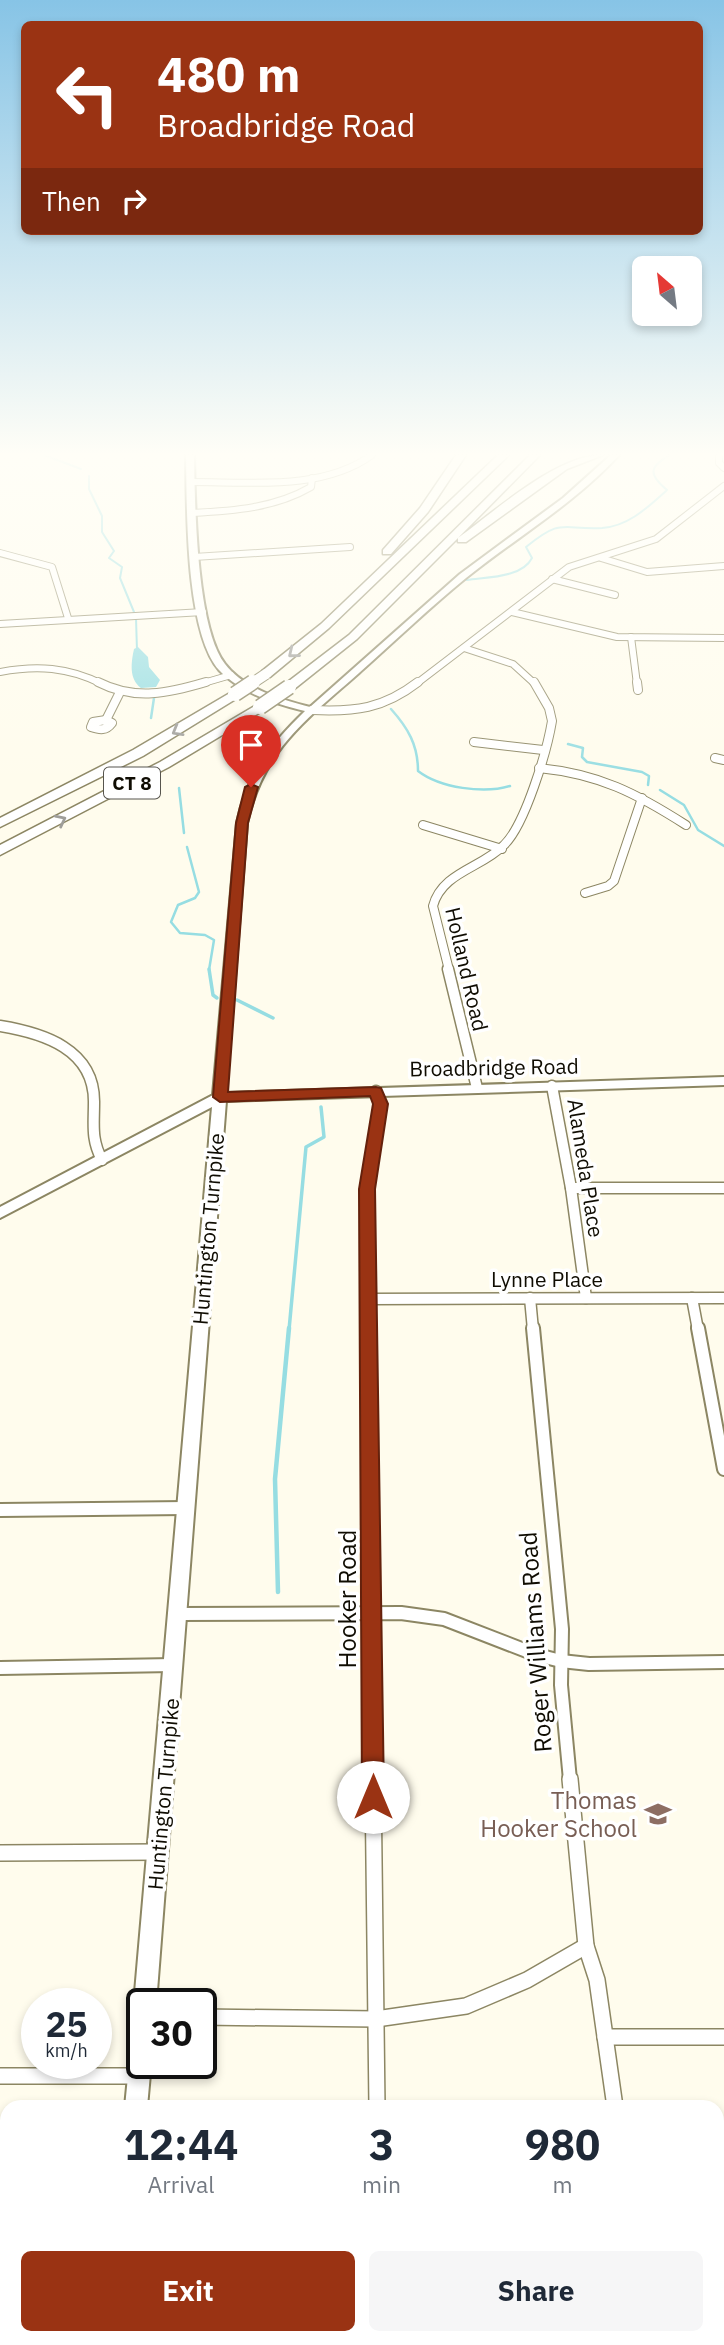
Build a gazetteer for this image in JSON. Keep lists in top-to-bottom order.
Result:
{
  "streets": {
    "highway": ["CT 8"],
    "main road": ["Broadbridge Road", "Huntington Turnpike"],
    "street": [
      "Holland Road",
      "Alameda Place",
      "Lynne Place",
      "Hooker Road",
      "Roger Williams Road"
    ]
  },
  "crossings": [
    ["Holland Road", "Broadbridge Road"],
    ["Broadbridge Road", "Alameda Place"],
    ["Broadbridge Road", "Huntington Turnpike"],
    ["Broadbridge Road", "Hooker Road"],
    ["Alameda Place", "Lynne Place"],
    ["Lynne Place", "Hooker Road"],
    ["Lynne Place", "Roger Williams Road"]
  ],
  "places": {
    "school or university": ["Thomas Hooker School"]
  },
  "north": "top left",
  "page": {
    "turn": ["480 m", "Broadbridge Road"],
    "then": "Then",
    "speed": "25 km/h",
    "limit": "30",
    "eta": [
      "12:44",
      "Arrival",
      "3",
      "min",
      "980",
      "m"
    ],
    "buttons": ["Exit", "Share"]
  }
}
